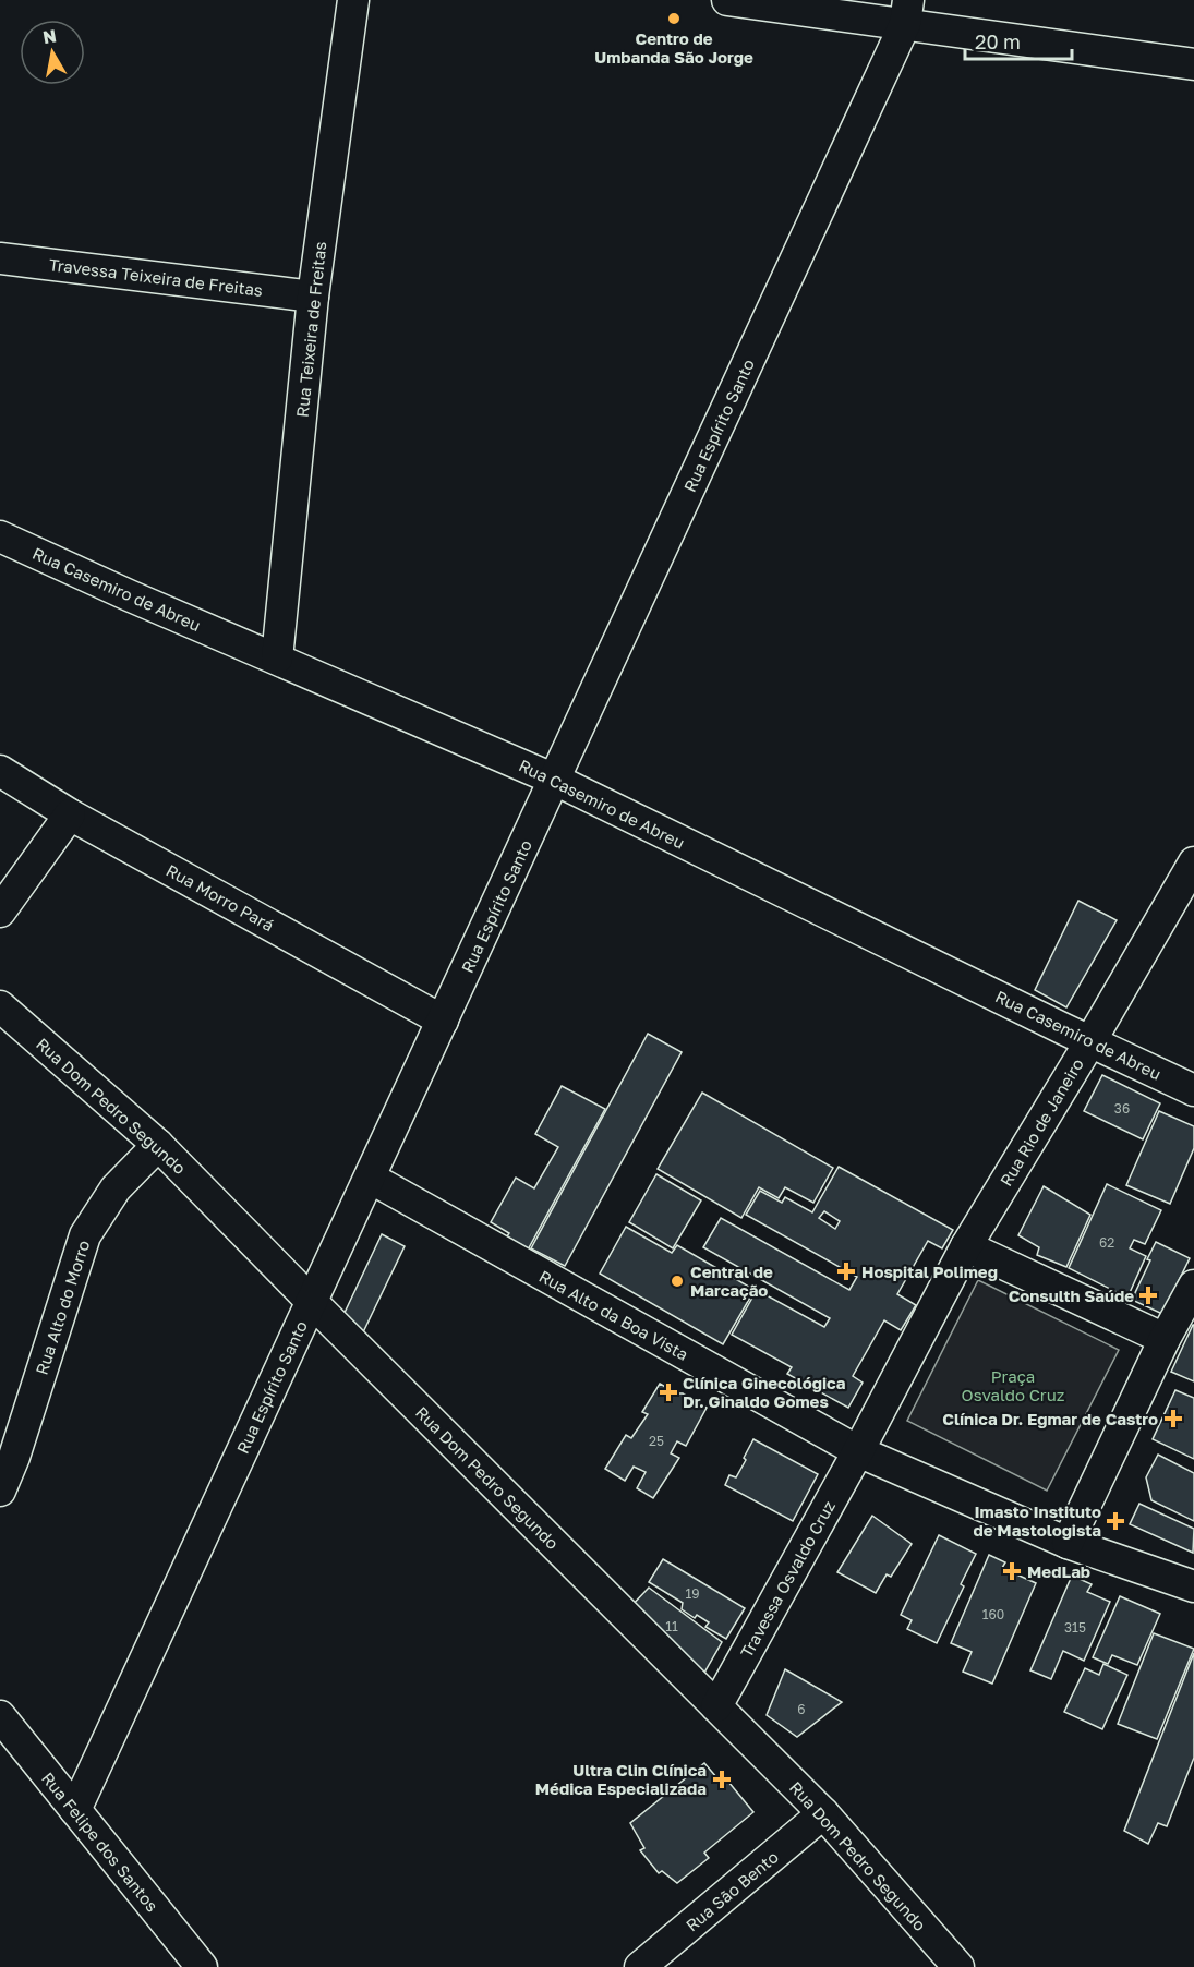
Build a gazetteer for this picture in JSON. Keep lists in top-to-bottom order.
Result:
{
  "streets": {
    "street": [
      "Travessa Teixeira de Freitas",
      "Rua Teixeira de Freitas",
      "Rua Espírito Santo",
      "Rua Casemiro de Abreu",
      "Rua Morro Pará",
      "Rua Dom Pedro Segundo",
      "Rua Rio de Janeiro",
      "Rua Alto do Morro",
      "Rua Alto da Boa Vista",
      "Travessa Osvaldo Cruz",
      "Rua Felipe dos Santos",
      "Rua São Bento"
    ]
  },
  "crossings": [
    ["Travessa Teixeira de Freitas", "Rua Teixeira de Freitas"],
    ["Rua Teixeira de Freitas", "Rua Casemiro de Abreu"],
    ["Rua Espírito Santo", "Rua Casemiro de Abreu"],
    ["Rua Espírito Santo", "Rua Morro Pará"],
    ["Rua Espírito Santo", "Rua Dom Pedro Segundo"],
    ["Rua Espírito Santo", "Rua Alto da Boa Vista"],
    ["Rua Espírito Santo", "Rua Felipe dos Santos"],
    ["Rua Casemiro de Abreu", "Rua Rio de Janeiro"],
    ["Rua Dom Pedro Segundo", "Rua Alto do Morro"],
    ["Rua Dom Pedro Segundo", "Travessa Osvaldo Cruz"],
    ["Rua Dom Pedro Segundo", "Rua São Bento"],
    ["Rua Alto da Boa Vista", "Travessa Osvaldo Cruz"]
  ],
  "parks": ["Praça Osvaldo Cruz"],
  "places": {
    "other": ["Centro de Umbanda São Jorge", "Central de Marcação"],
    "health": [
      "Hospital Polimeg",
      "Consulth Saúde",
      "Clínica Ginecológica Dr. Ginaldo Gomes",
      "Clínica Dr. Egmar de Castro",
      "Imasto Instituto de Mastologista",
      "MedLab",
      "Ultra Clin Clínica Médica Especializada"
    ]
  },
  "house_numbers": [
    "36",
    "62",
    "25",
    "19",
    "160",
    "11",
    "315",
    "6"
  ],
  "scale_bar": "20 m",
  "north": "top"
}
